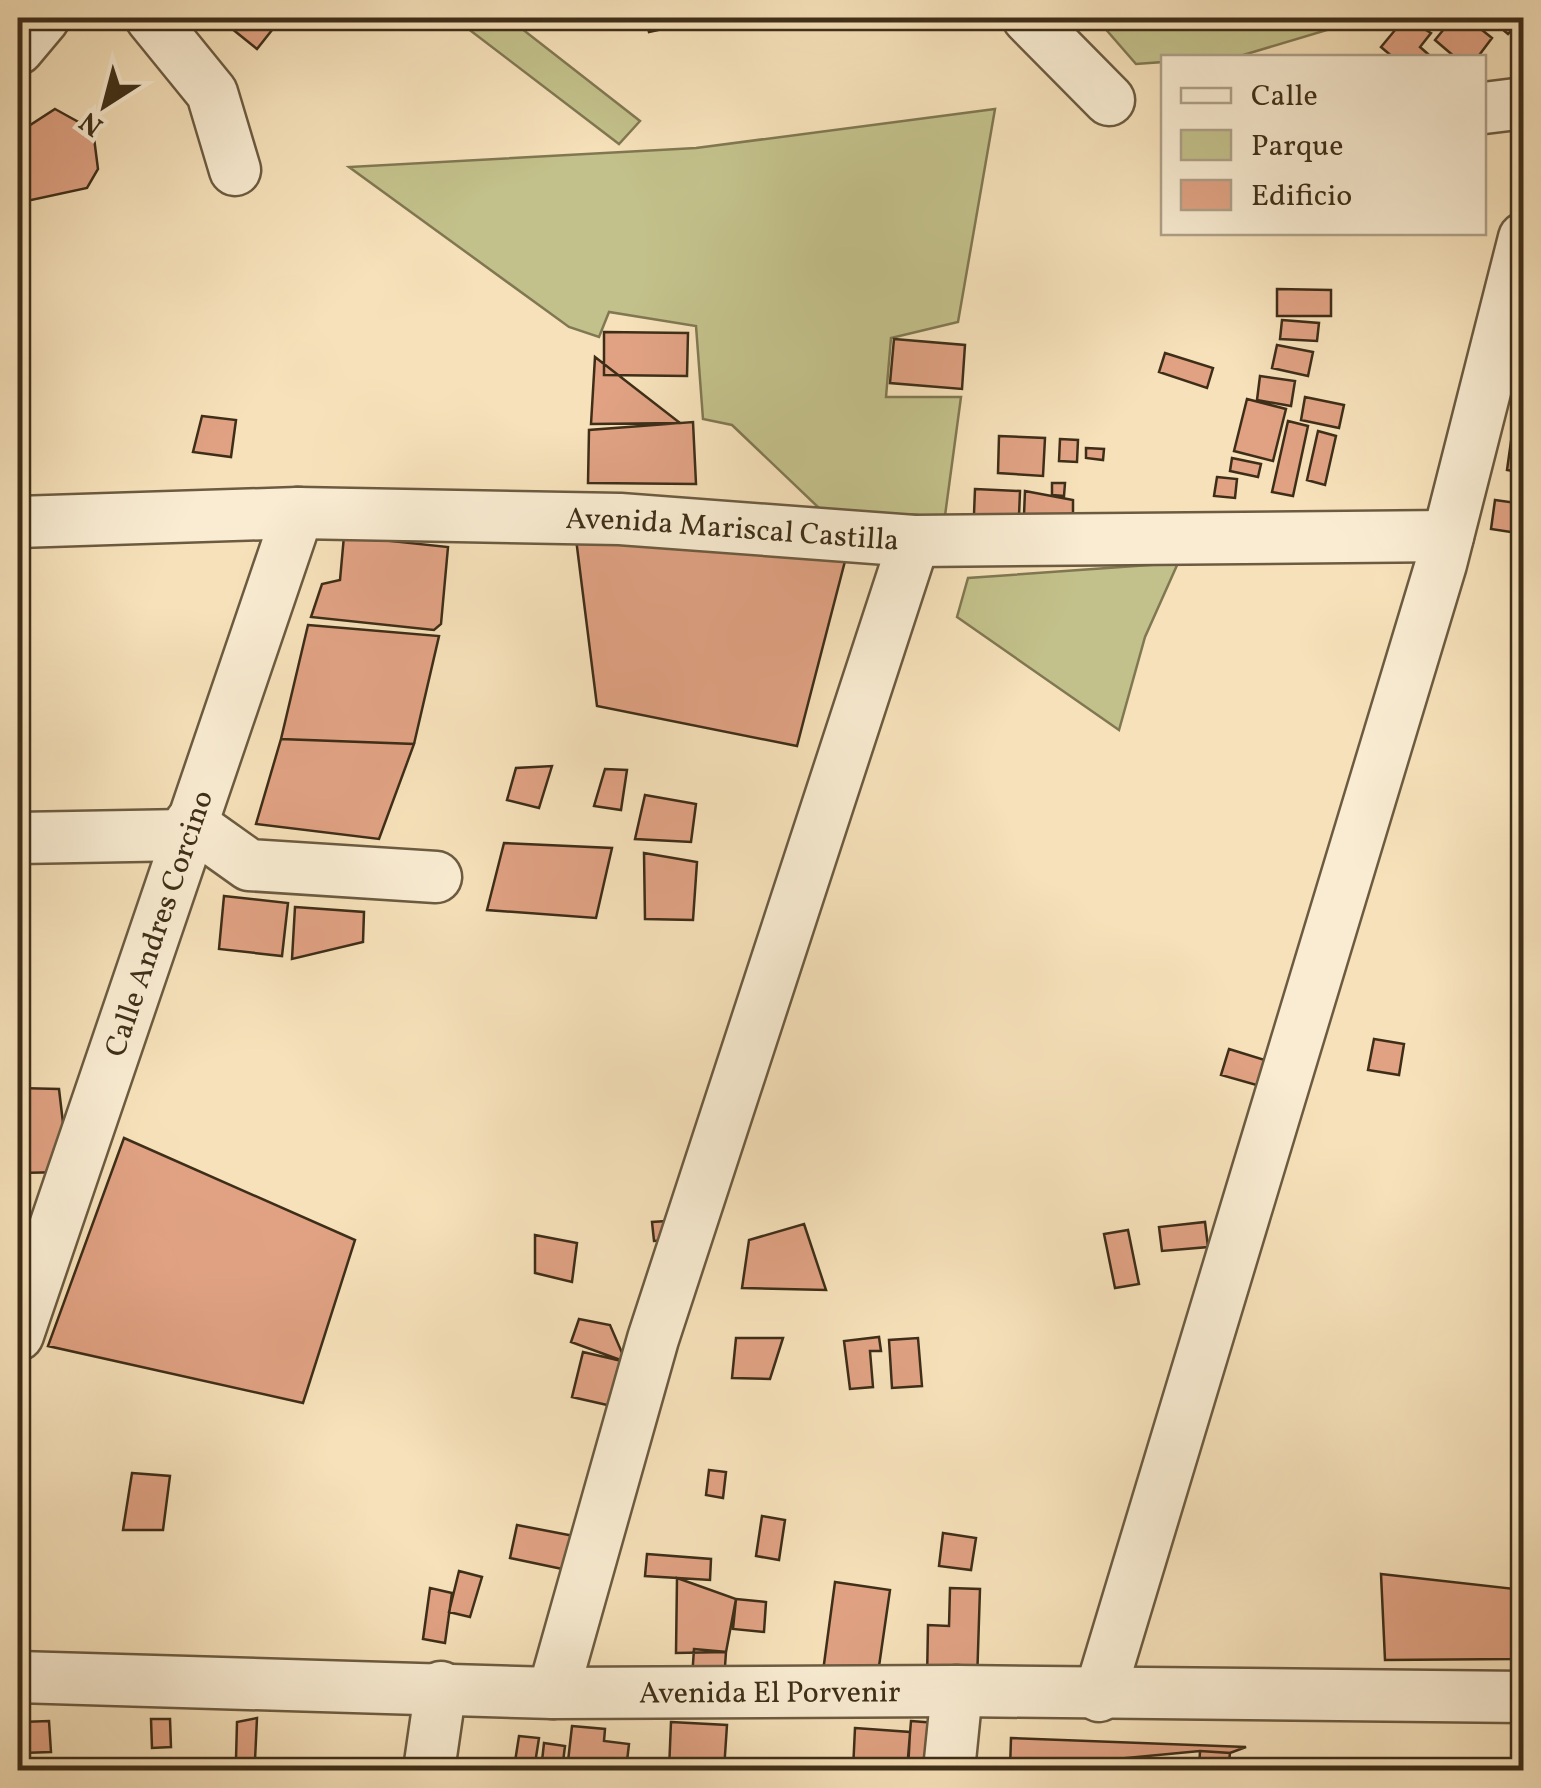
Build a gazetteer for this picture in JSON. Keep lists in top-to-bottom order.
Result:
{
  "streets": {
    "street": ["Avenida Mariscal Castilla", "Calle Andres Corcino", "Avenida El Porvenir"]
  },
  "crossings": [
    ["Avenida Mariscal Castilla", "Calle Andres Corcino"]
  ],
  "legend": ["Calle", "Parque", "Edificio"],
  "north": "bottom left"
}
